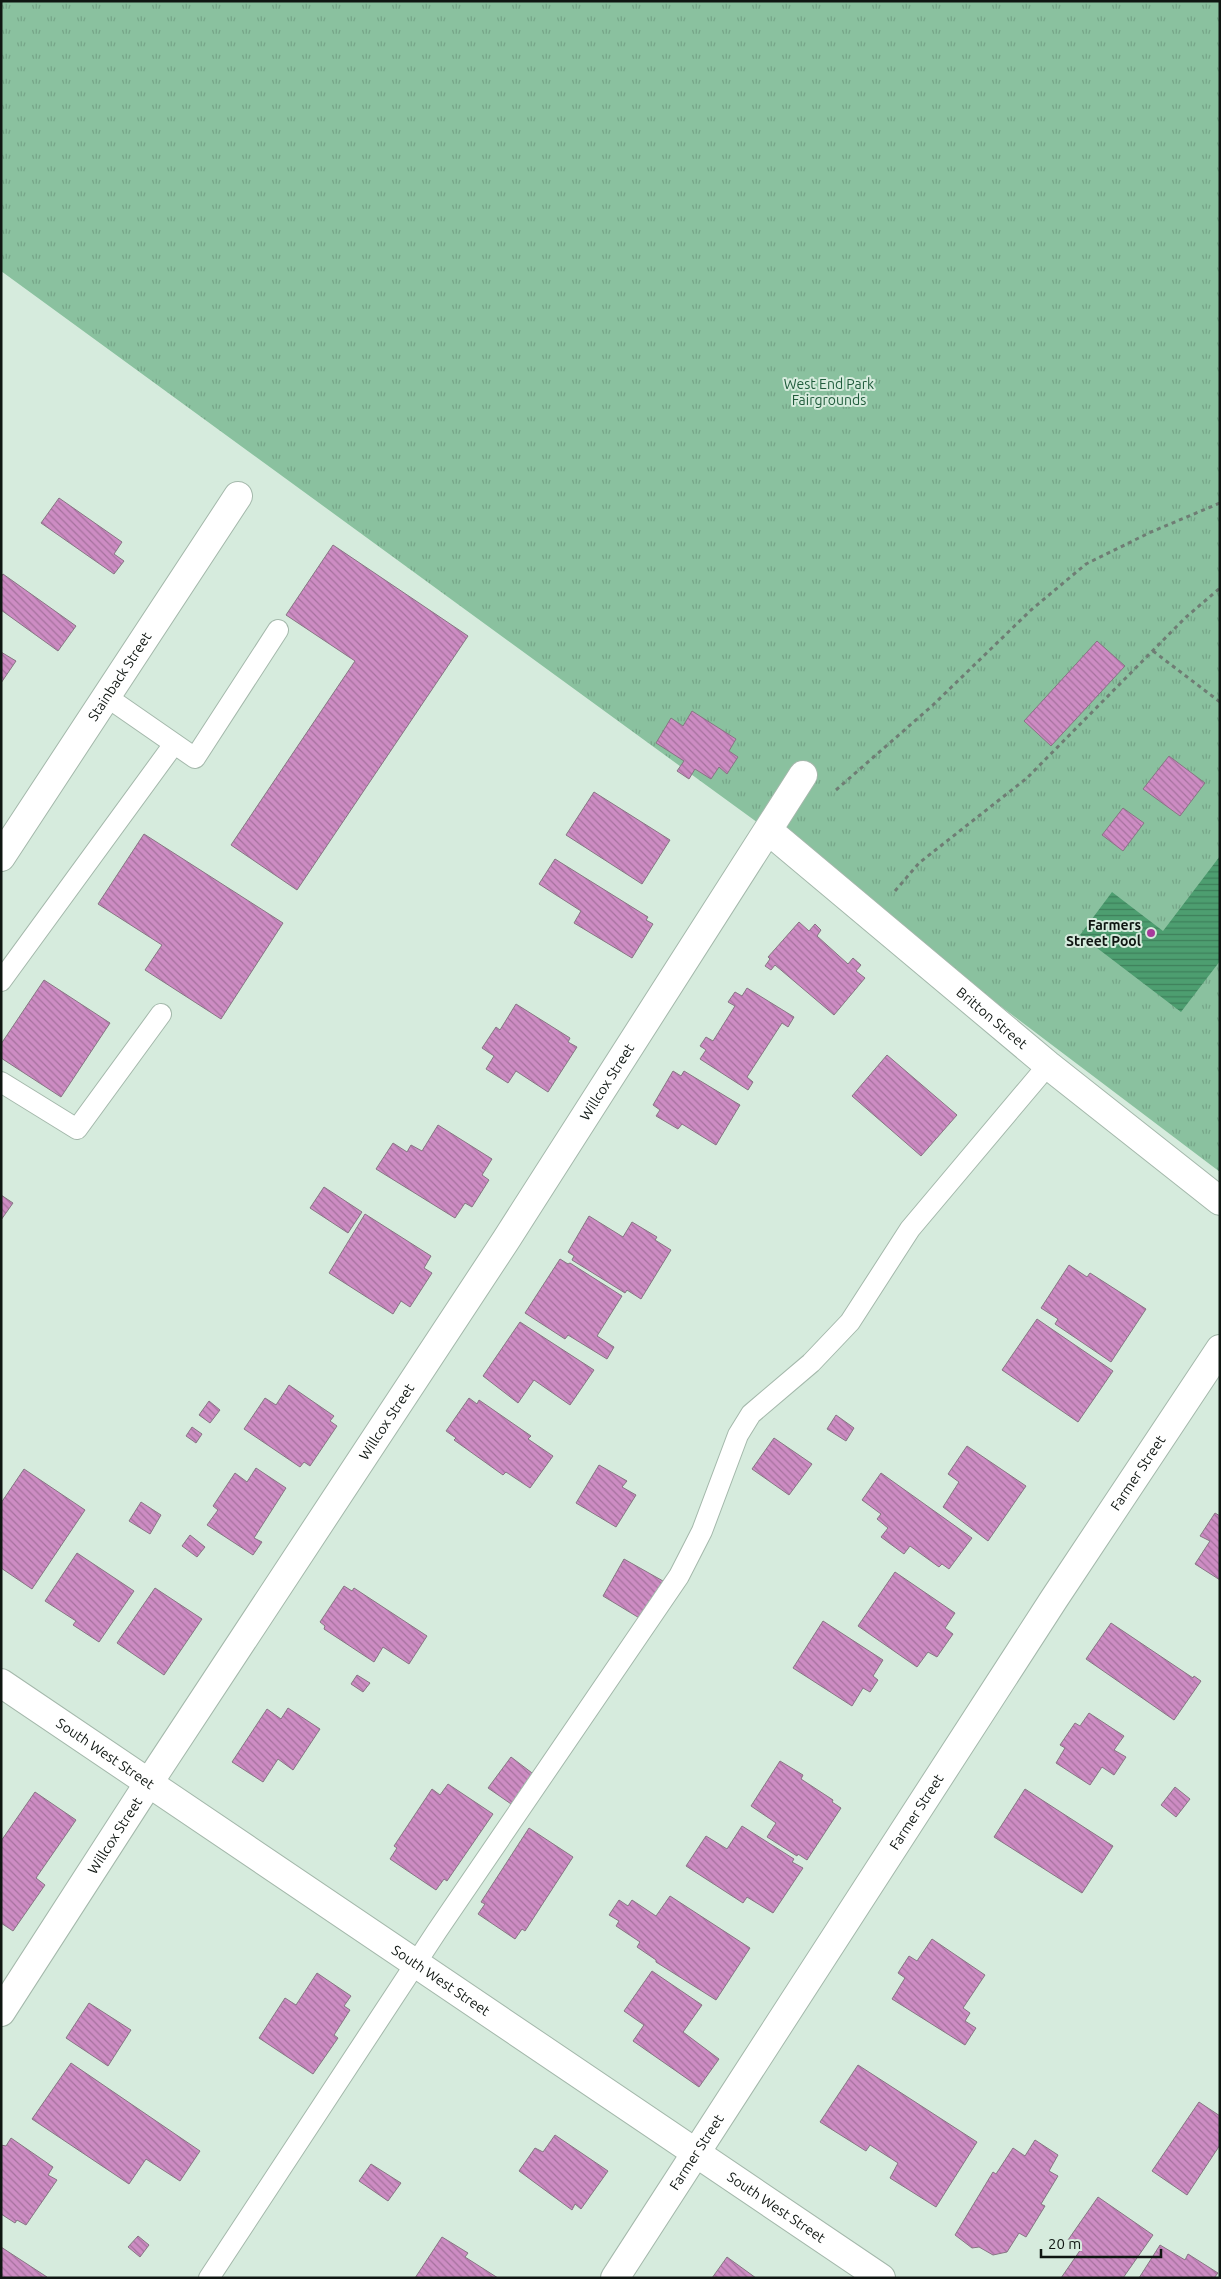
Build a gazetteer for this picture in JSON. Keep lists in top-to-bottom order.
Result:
{
  "streets": {
    "street": [
      "Stainback Street",
      "Britton Street",
      "Willcox Street",
      "Farmer Street",
      "South West Street"
    ]
  },
  "crossings": [
    ["Britton Street", "Willcox Street"],
    ["Willcox Street", "South West Street"],
    ["Farmer Street", "South West Street"]
  ],
  "parks": ["West End Park Fairgrounds"],
  "places": ["Farmers Street Pool"],
  "scale_bar": "20 m"
}
